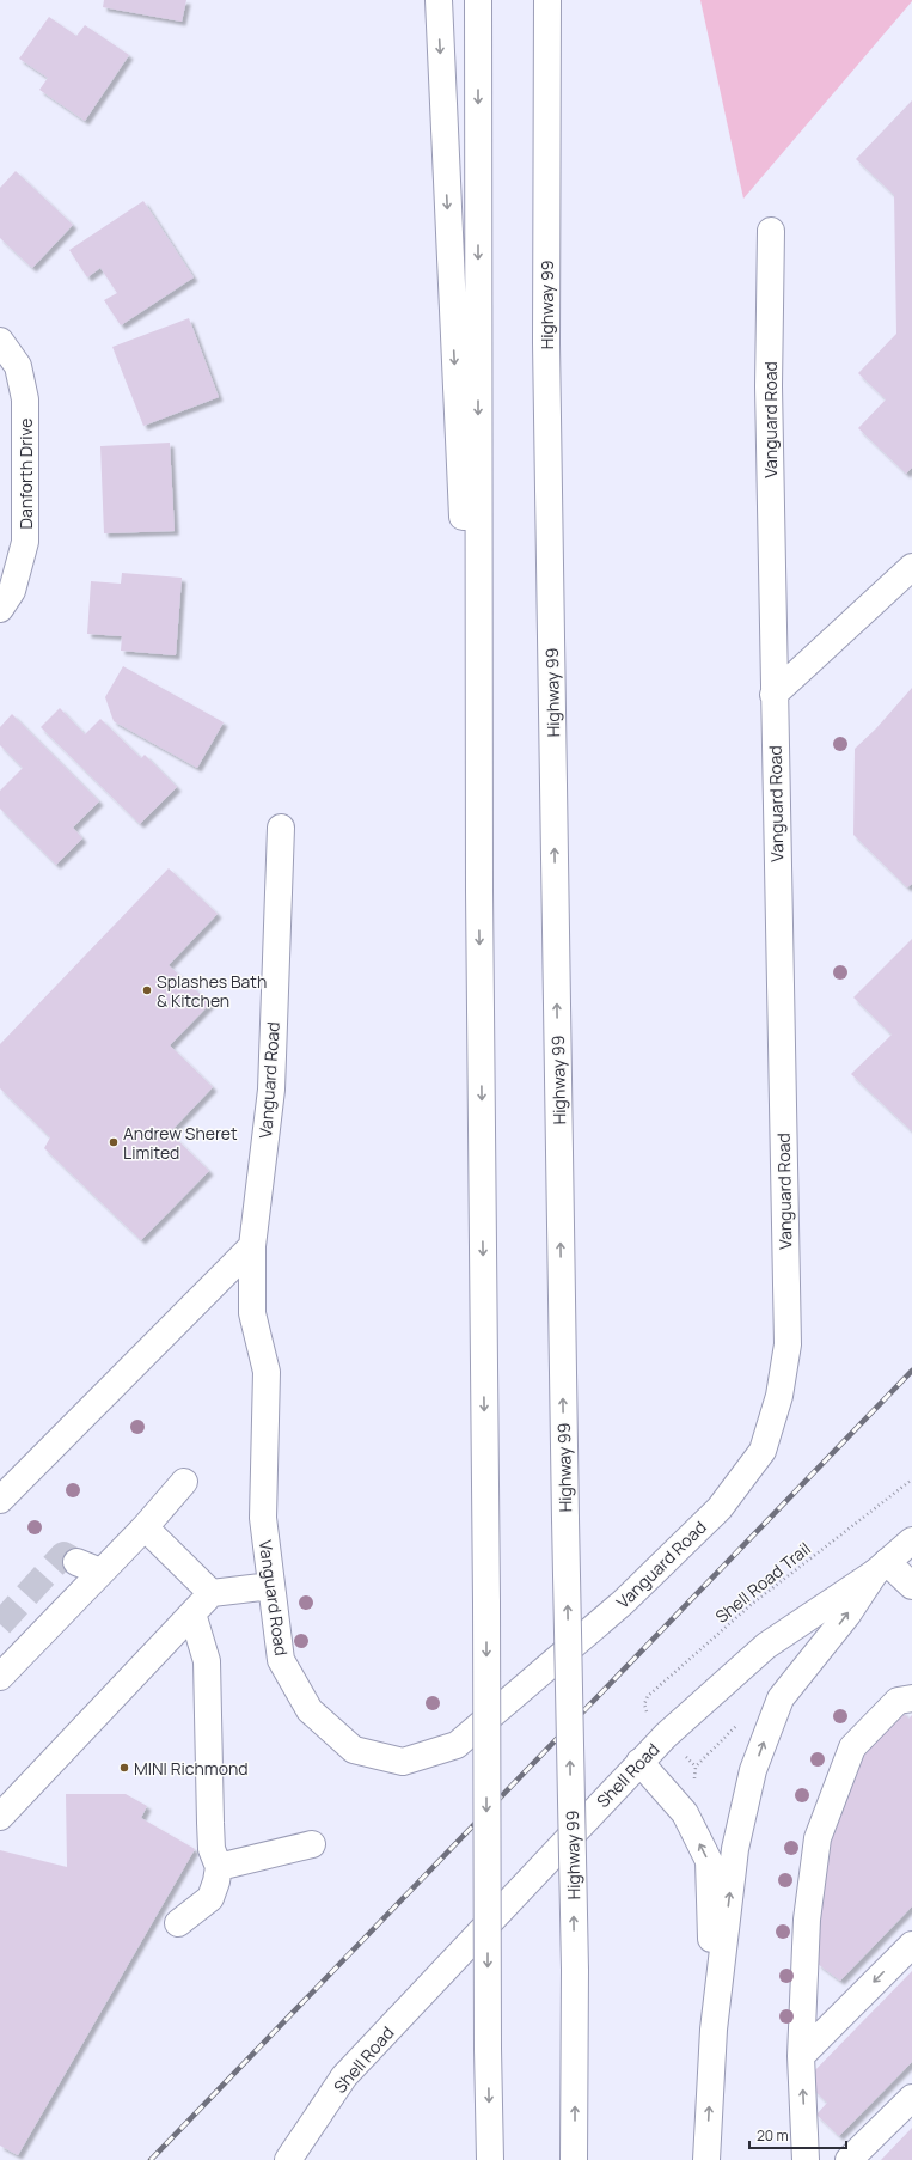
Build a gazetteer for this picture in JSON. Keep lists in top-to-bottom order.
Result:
{
  "streets": {
    "main road": [
      "Highway 99",
      "Vanguard Road",
      "Danforth Drive",
      "Shell Road"
    ],
    "path": ["Shell Road Trail"]
  },
  "places": ["Splashes Bath & Kitchen", "Andrew Sheret Limited", "MINI Richmond"],
  "scale_bar": "20 m"
}
